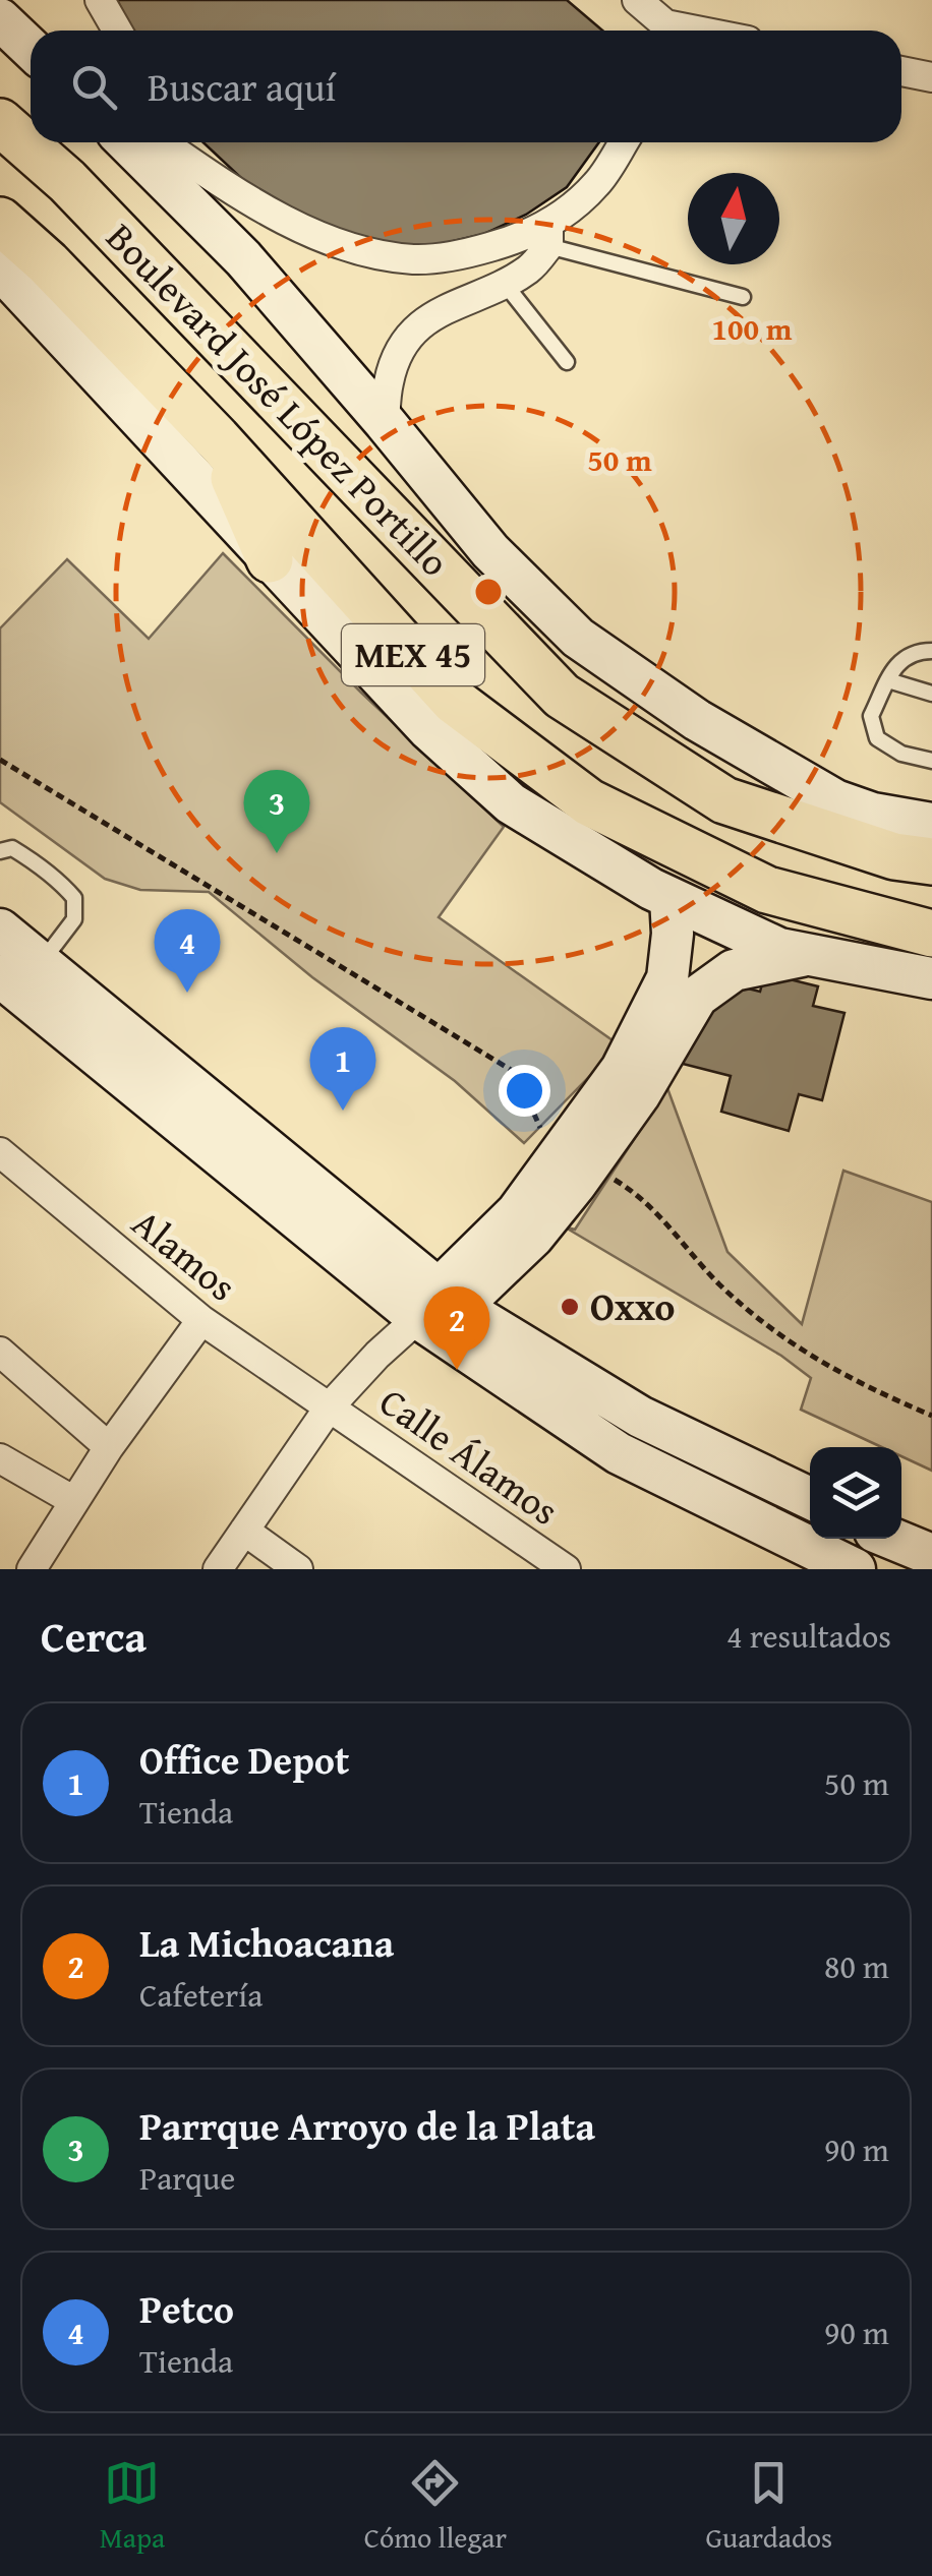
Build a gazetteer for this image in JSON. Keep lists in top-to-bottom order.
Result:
{
  "streets": {
    "main road": ["Boulevard José López Portillo", "MEX 45"],
    "street": ["Alamos", "Calle Álamos"]
  },
  "crossings": [
    ["Alamos", "Calle Álamos"]
  ],
  "places": ["Oxxo"],
  "north": "top",
  "page": {
    "search": "Buscar aquí",
    "pins": [
      "3",
      "4",
      "1",
      "2"
    ],
    "heading": ["Cerca", "4 resultados"],
    "list": [
      {
        "mark": "1",
        "name": "Office Depot",
        "note": "Tienda",
        "value": "50 m"
      },
      {
        "mark": "2",
        "name": "La Michoacana",
        "note": "Cafetería",
        "value": "80 m"
      },
      {
        "mark": "3",
        "name": "Parrque Arroyo de la Plata",
        "note": "Parque",
        "value": "90 m"
      },
      {
        "mark": "4",
        "name": "Petco",
        "note": "Tienda",
        "value": "90 m"
      }
    ],
    "nav": ["Mapa", "Cómo llegar", "Guardados"]
  },
  "rings": ["100 m", "50 m"]
}
